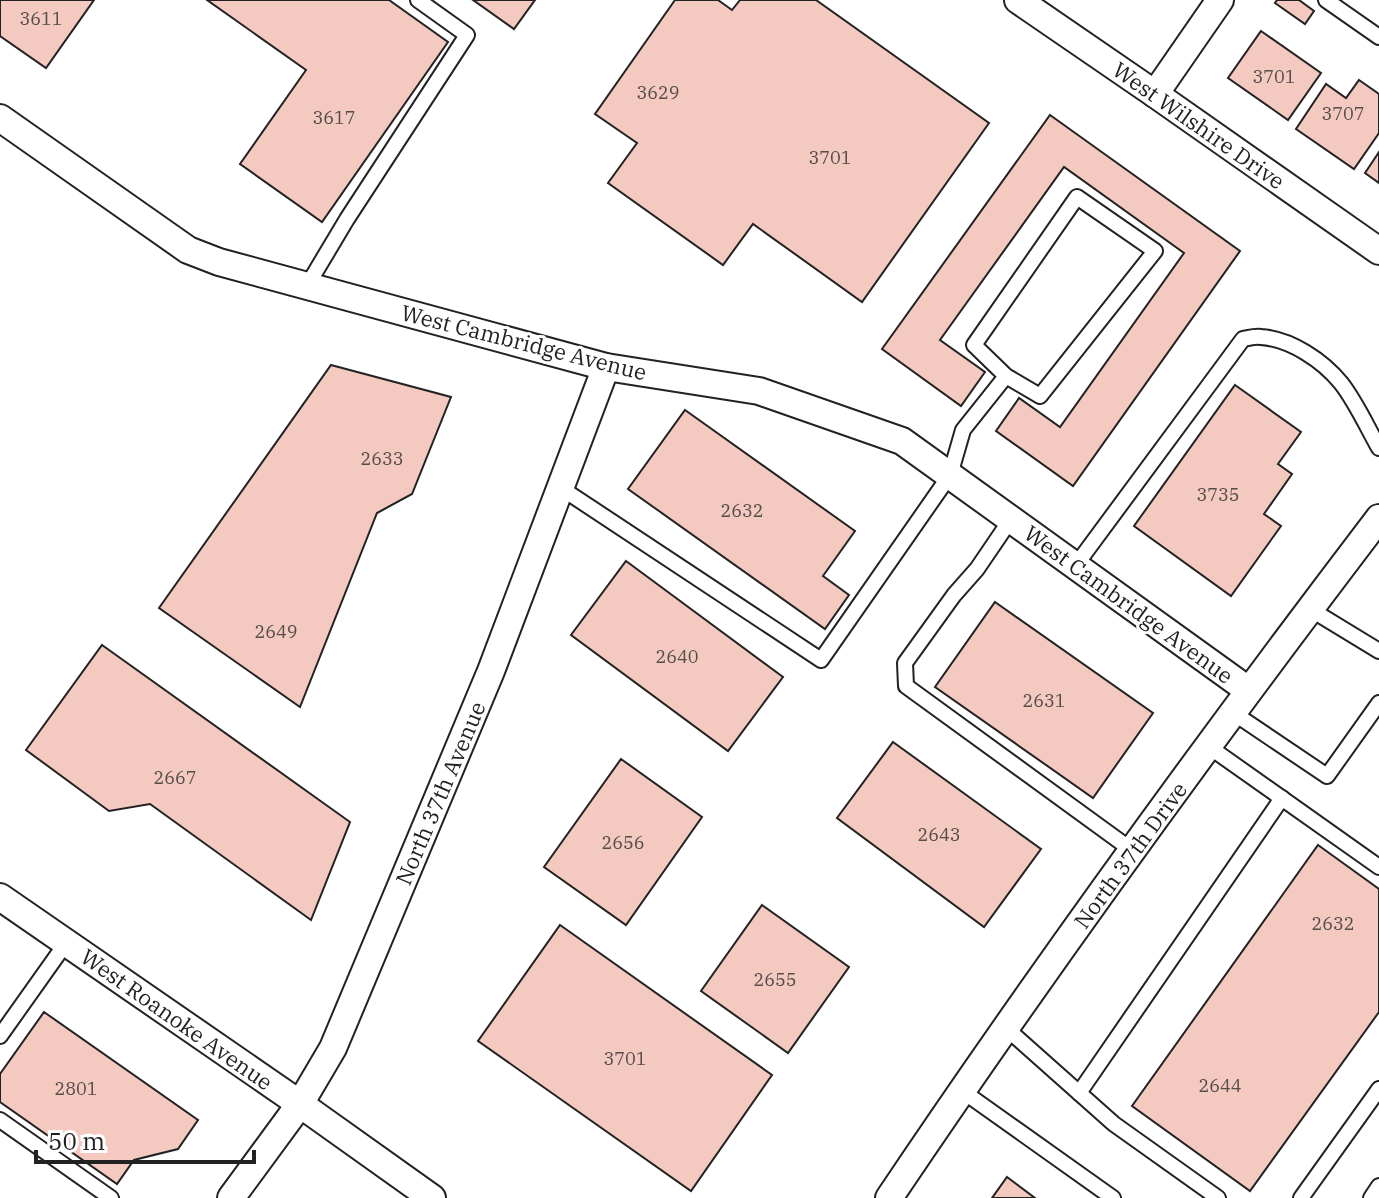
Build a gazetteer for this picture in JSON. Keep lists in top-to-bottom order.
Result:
{
  "streets": {
    "street": [
      "West Wilshire Drive",
      "West Cambridge Avenue",
      "North 37th Avenue",
      "North 37th Drive",
      "West Roanoke Avenue"
    ]
  },
  "crossings": [
    ["West Cambridge Avenue", "North 37th Avenue"],
    ["West Cambridge Avenue", "North 37th Drive"],
    ["North 37th Avenue", "West Roanoke Avenue"]
  ],
  "house_numbers": [
    "3611",
    "3701",
    "3629",
    "3707",
    "3617",
    "3701",
    "2633",
    "3735",
    "2632",
    "2649",
    "2640",
    "2631",
    "2667",
    "2643",
    "2656",
    "2632",
    "2655",
    "3701",
    "2644",
    "2801"
  ],
  "scale_bar": "50 m"
}
